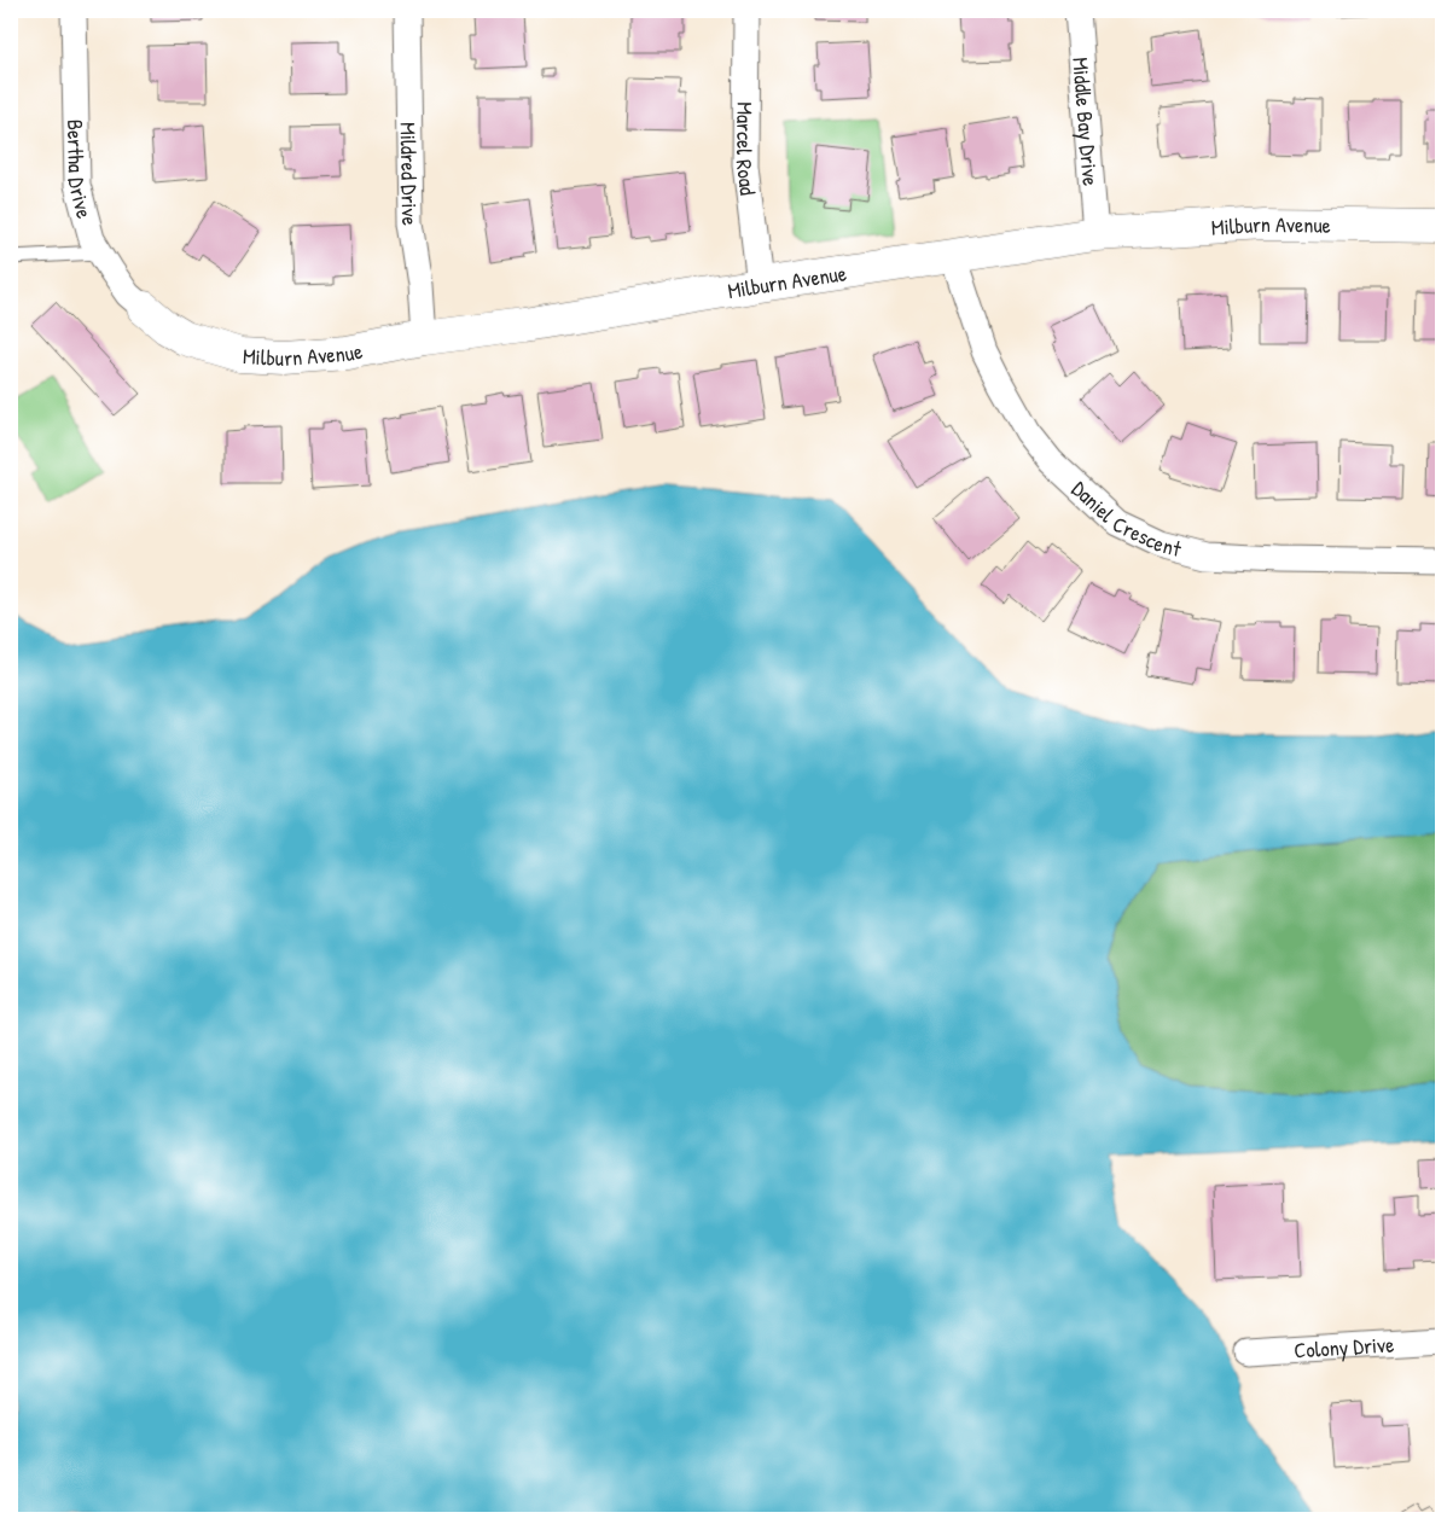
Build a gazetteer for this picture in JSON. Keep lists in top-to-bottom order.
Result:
{
  "streets": {
    "main road": ["Milburn Avenue"],
    "street": [
      "Middle Bay Drive",
      "Marcel Road",
      "Bertha Drive",
      "Mildred Drive",
      "Daniel Crescent",
      "Colony Drive"
    ]
  },
  "crossings": [
    ["Middle Bay Drive", "Milburn Avenue"],
    ["Marcel Road", "Milburn Avenue"],
    ["Bertha Drive", "Milburn Avenue"],
    ["Mildred Drive", "Milburn Avenue"],
    ["Milburn Avenue", "Daniel Crescent"]
  ]
}
